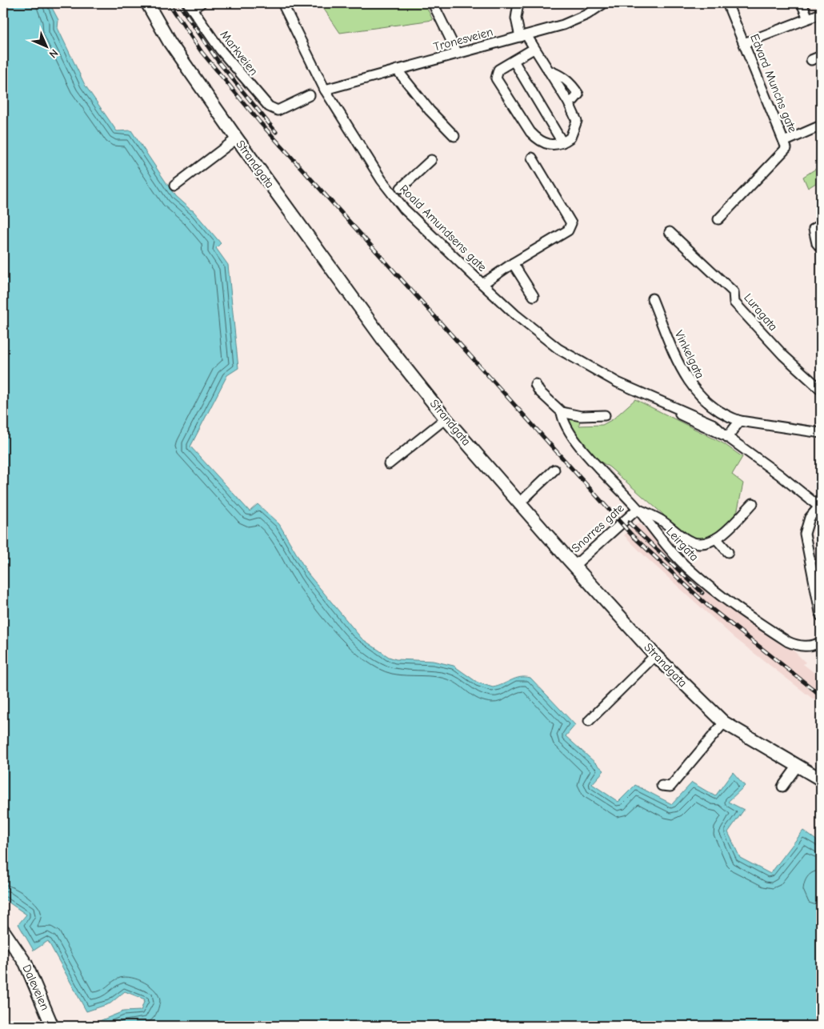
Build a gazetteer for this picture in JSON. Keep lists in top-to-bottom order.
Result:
{
  "streets": {
    "main road": ["Strandgata", "Daleveien"],
    "street": [
      "Tronesveien",
      "Markveien",
      "Edvard Munchs gate",
      "Roald Amundsens gate",
      "Luragata",
      "Vinkelgata",
      "Snorres gate",
      "Leirgata"
    ]
  },
  "crossings": [
    ["Tronesveien", "Roald Amundsens gate"],
    ["Strandgata", "Snorres gate"],
    ["Snorres gate", "Leirgata"]
  ],
  "north": "bottom right"
}
